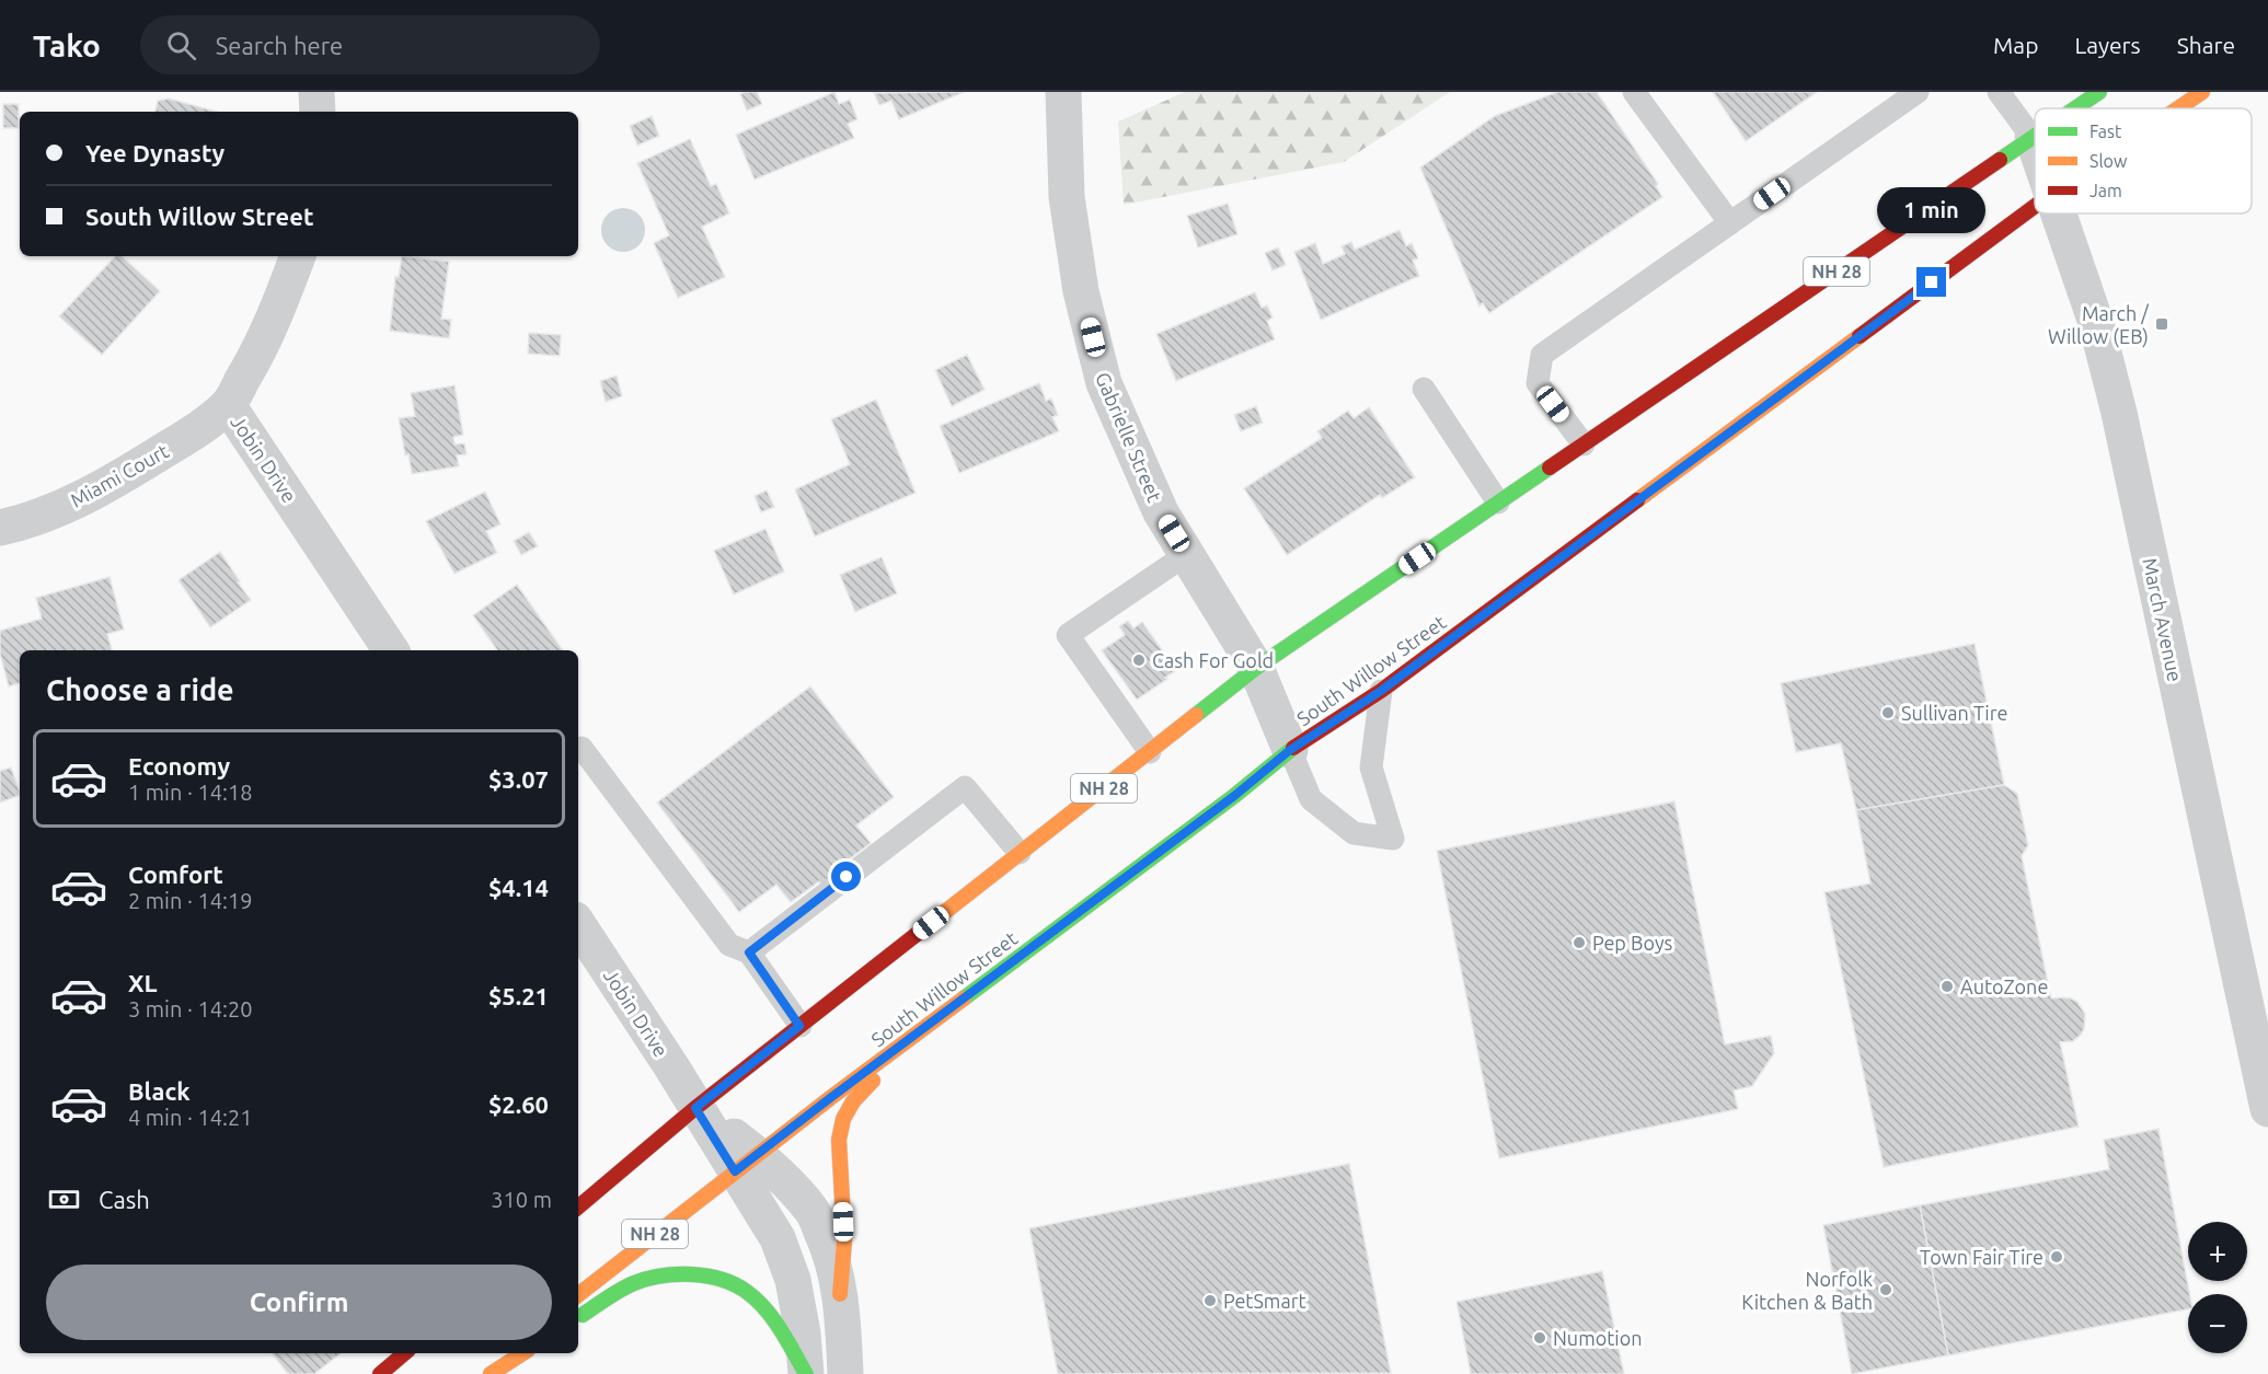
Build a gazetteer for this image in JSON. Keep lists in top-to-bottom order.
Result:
{
  "streets": {
    "main road": ["NH 28", "South Willow Street"],
    "street": [
      "Gabrielle Street",
      "Jobin Drive",
      "Miami Court",
      "March Avenue"
    ]
  },
  "crossings": [
    ["NH 28", "Gabrielle Street"],
    ["NH 28", "Jobin Drive"],
    ["NH 28", "March Avenue"],
    ["Gabrielle Street", "South Willow Street"],
    ["Jobin Drive", "Miami Court"],
    ["Jobin Drive", "South Willow Street"]
  ],
  "places": {
    "transit": ["March / Willow (EB)"],
    "other": [
      "Cash For Gold",
      "Sullivan Tire",
      "Pep Boys",
      "AutoZone",
      "Town Fair Tire",
      "Norfolk Kitchen & Bath",
      "PetSmart",
      "Numotion"
    ]
  },
  "legend": ["Fast", "Slow", "Jam"],
  "page": {
    "header": "Tako",
    "search": "Search here",
    "nav": ["Map", "Layers", "Share"],
    "banner": ["Yee Dynasty", "South Willow Street"],
    "bubble": "1 min",
    "heading": "Choose a ride",
    "list": [
      {
        "name": "Economy",
        "note": "1 min · 14:18",
        "value": "$3.07"
      },
      {
        "name": "Comfort",
        "note": "2 min · 14:19",
        "value": "$4.14"
      },
      {
        "name": "XL",
        "note": "3 min · 14:20",
        "value": "$5.21"
      },
      {
        "name": "Black",
        "note": "4 min · 14:21",
        "value": "$2.60"
      }
    ],
    "pay": ["Cash", "310 m"],
    "map_buttons": ["+", "−"],
    "buttons": "Confirm"
  }
}
